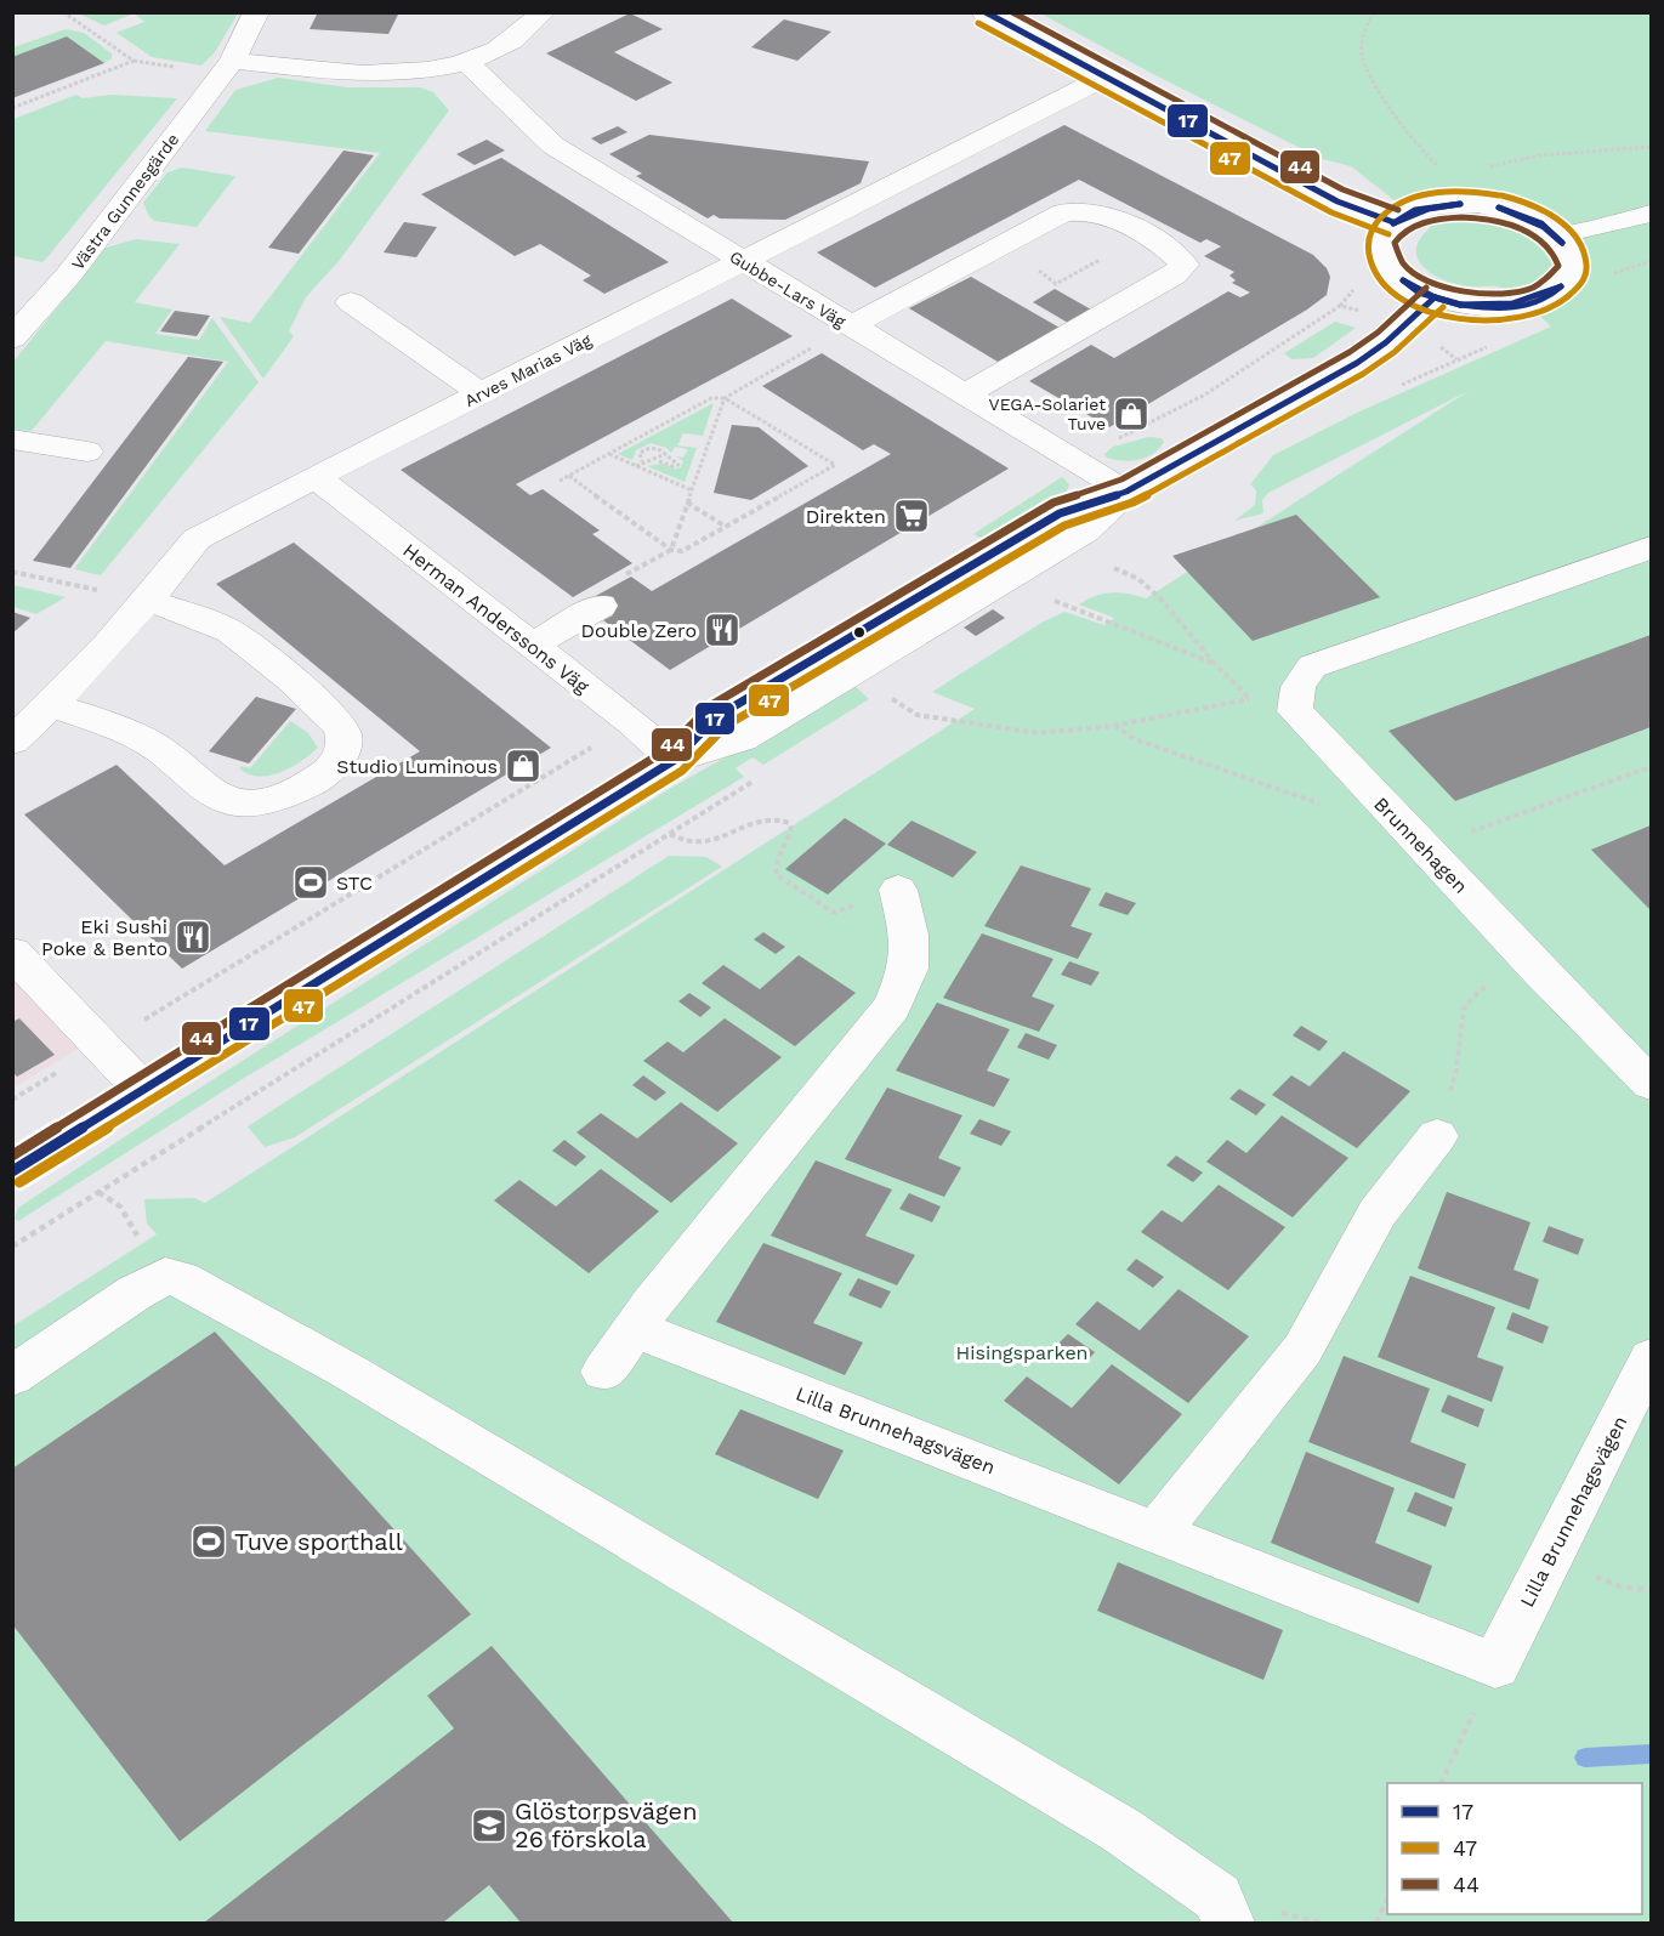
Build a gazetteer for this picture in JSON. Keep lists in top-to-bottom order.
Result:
{
  "streets": {
    "street": [
      "Västra Gunnesgärde",
      "Gubbe-Lars Väg",
      "Arves Marias Väg",
      "Herman Anderssons Väg",
      "Brunnehagen",
      "Lilla Brunnehagsvägen"
    ]
  },
  "crossings": [
    ["Gubbe-Lars Väg", "Arves Marias Väg"],
    ["Arves Marias Väg", "Herman Anderssons Väg"]
  ],
  "parks": ["Hisingsparken"],
  "places": {
    "shop": ["VEGA-Solariet Tuve", "Studio Luminous"],
    "supermarket": ["Direkten"],
    "restaurant": ["Double Zero", "Eki Sushi Poke & Bento"],
    "sports": ["STC", "Tuve sporthall"],
    "school or university": ["Glöstorpsvägen 26 förskola"]
  },
  "lines": ["transit line 17", "transit line 44", "transit line 47"],
  "legend": ["17", "47", "44"]
}
